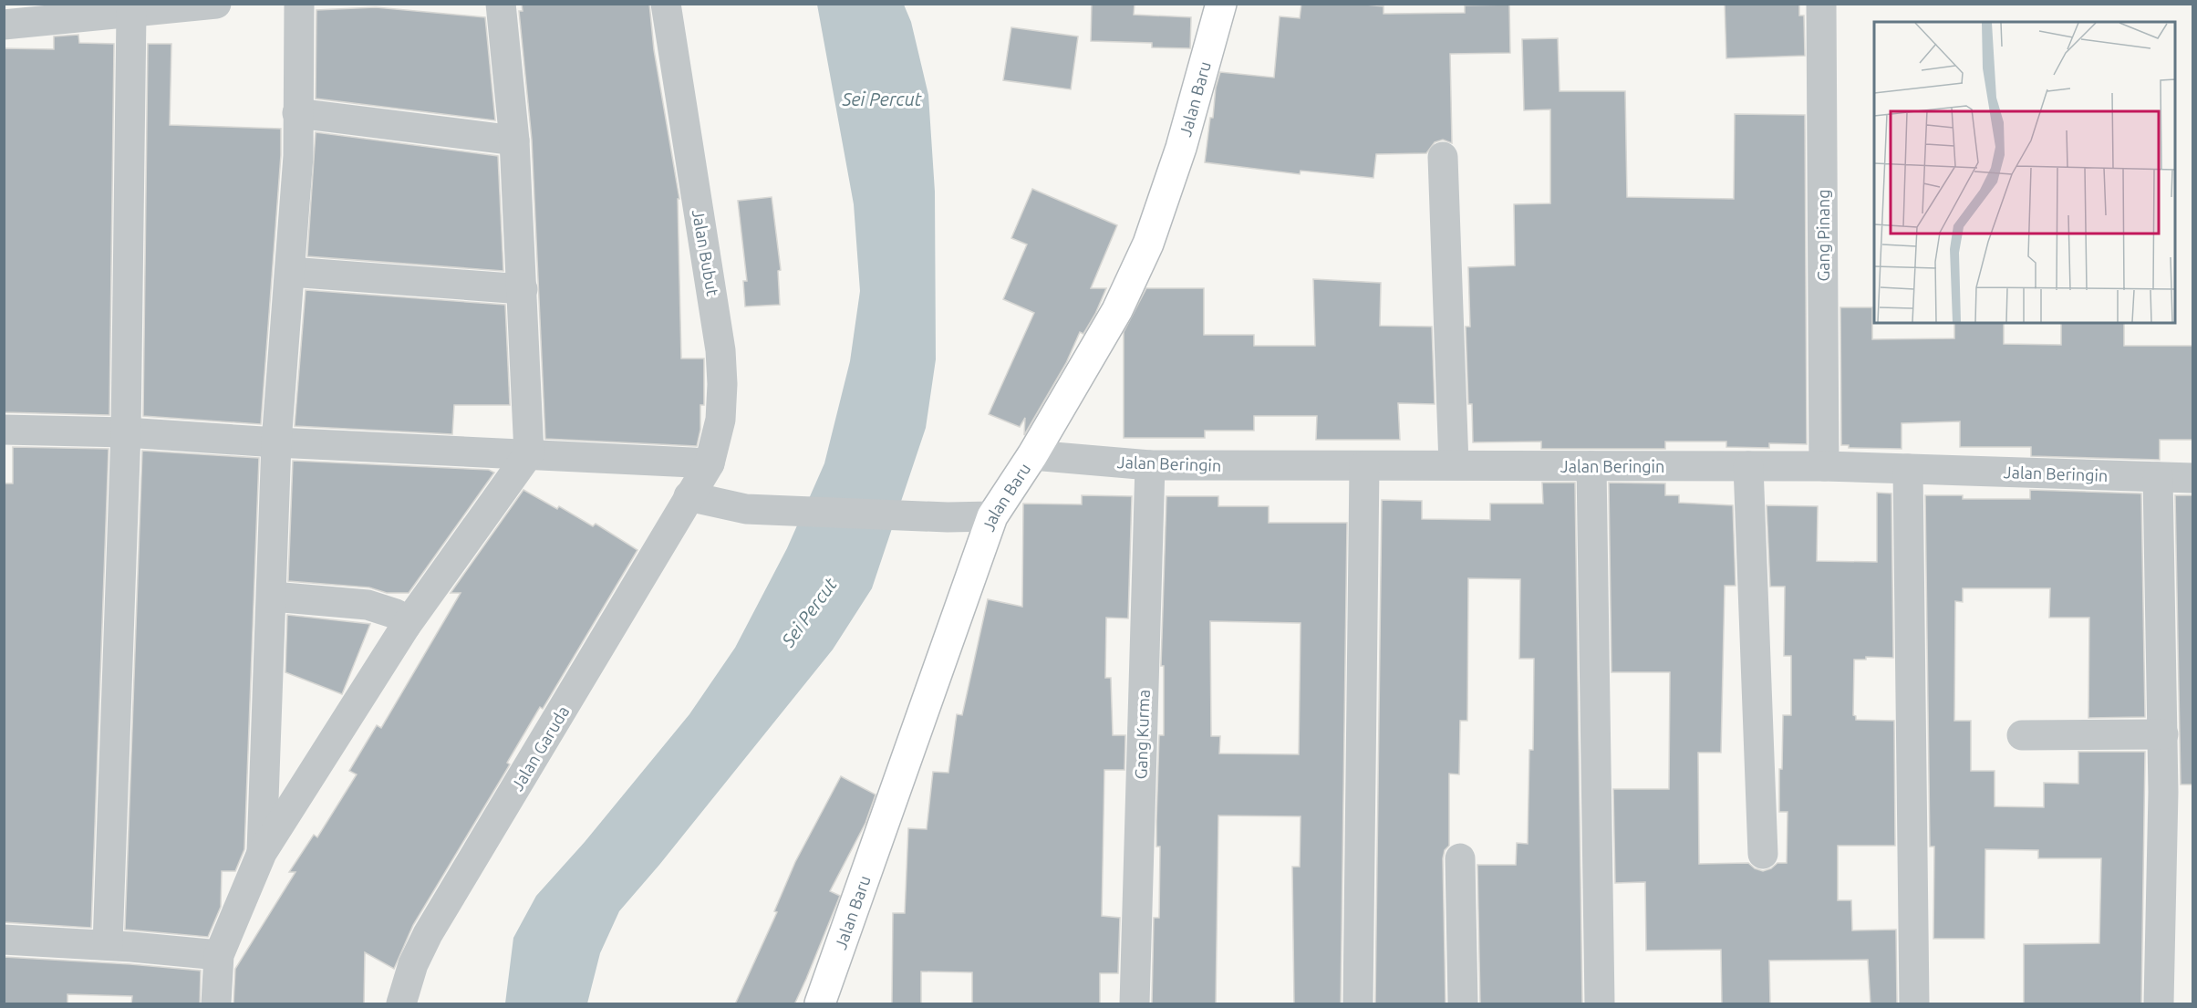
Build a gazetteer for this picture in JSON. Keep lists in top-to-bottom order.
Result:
{
  "streets": {
    "main road": ["Jalan Baru"],
    "street": [
      "Gang Pinang",
      "Jalan Bubut",
      "Jalan Beringin",
      "Gang Kurma",
      "Jalan Garuda"
    ]
  },
  "crossings": [
    ["Jalan Baru", "Jalan Beringin"],
    ["Gang Pinang", "Jalan Beringin"],
    ["Jalan Bubut", "Jalan Garuda"],
    ["Jalan Beringin", "Gang Kurma"]
  ],
  "water": ["Sei Percut"]
}
